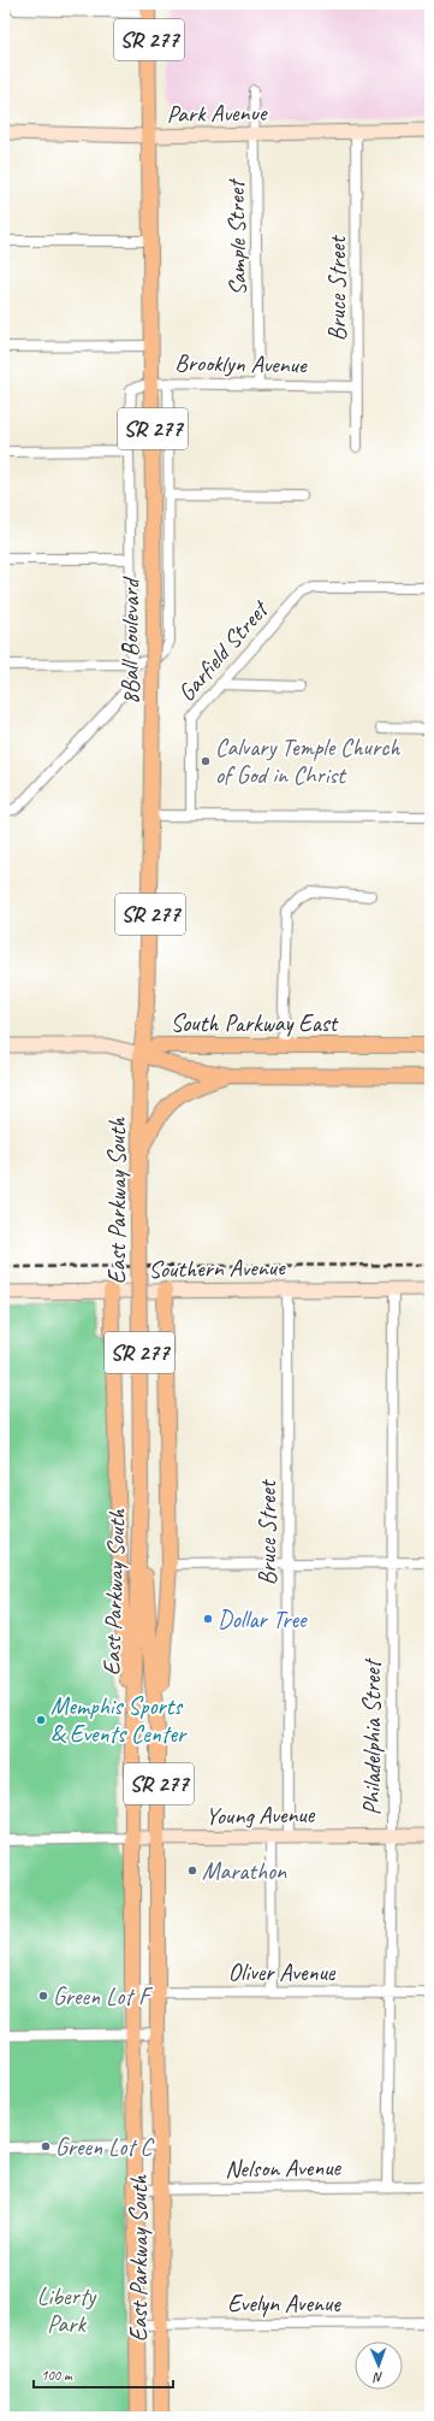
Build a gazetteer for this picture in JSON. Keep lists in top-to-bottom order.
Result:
{
  "streets": {
    "main road": [
      "SR 277",
      "Park Avenue",
      "8Ball Boulevard",
      "South Parkway East",
      "East Parkway South",
      "Southern Avenue",
      "Young Avenue"
    ],
    "street": [
      "Sample Street",
      "Bruce Street",
      "Brooklyn Avenue",
      "Garfield Street",
      "Philadelphia Street",
      "Oliver Avenue",
      "Nelson Avenue",
      "Evelyn Avenue"
    ]
  },
  "crossings": [
    ["SR 277", "Park Avenue"],
    ["SR 277", "8Ball Boulevard"],
    ["Park Avenue", "Sample Street"],
    ["Park Avenue", "Bruce Street"],
    ["Sample Street", "Brooklyn Avenue"],
    ["Bruce Street", "Brooklyn Avenue"],
    ["Bruce Street", "Southern Avenue"],
    ["Bruce Street", "Young Avenue"],
    ["Brooklyn Avenue", "8Ball Boulevard"],
    ["8Ball Boulevard", "South Parkway East"],
    ["8Ball Boulevard", "East Parkway South"],
    ["South Parkway East", "East Parkway South"],
    ["East Parkway South", "Young Avenue"],
    ["East Parkway South", "Oliver Avenue"],
    ["East Parkway South", "Nelson Avenue"],
    ["East Parkway South", "Evelyn Avenue"],
    ["Southern Avenue", "Philadelphia Street"],
    ["Philadelphia Street", "Young Avenue"],
    ["Philadelphia Street", "Oliver Avenue"],
    ["Philadelphia Street", "Nelson Avenue"]
  ],
  "parks": ["Liberty Park"],
  "places": [
    "Calvary Temple Church of God in Christ",
    "Dollar Tree",
    "Memphis Sports & Events Center",
    "Marathon",
    "Green Lot F",
    "Green Lot C"
  ],
  "scale_bar": "100 m",
  "north": "bottom"
}
